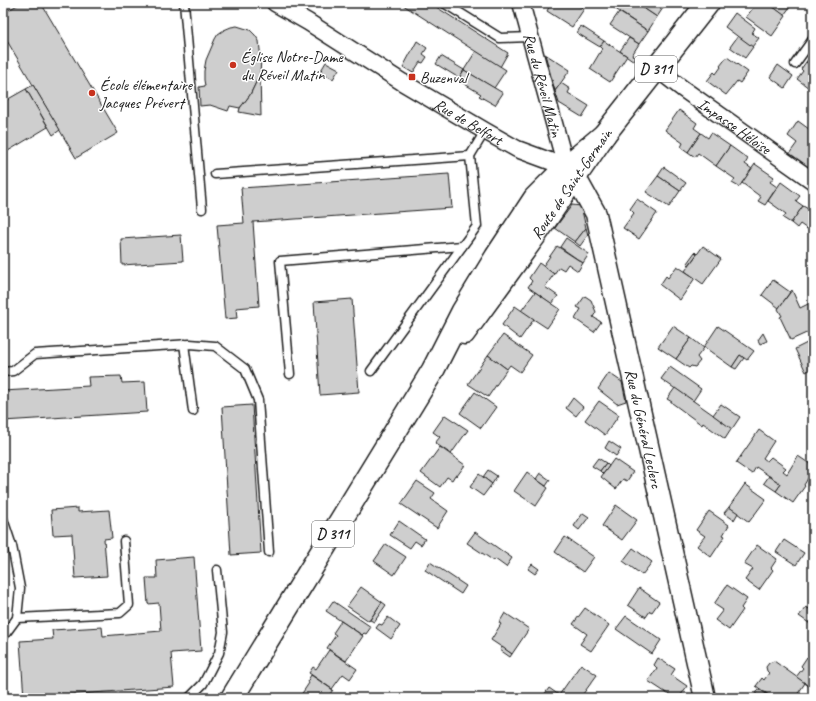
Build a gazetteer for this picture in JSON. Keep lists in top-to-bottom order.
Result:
{
  "streets": {
    "main road": ["D 311", "Route de Saint-Germain"],
    "street": [
      "Rue du Réveil Matin",
      "Rue de Belfort",
      "Impasse Héloïse",
      "Rue du Général Leclerc"
    ]
  },
  "crossings": [
    ["D 311", "Impasse Héloïse"],
    ["D 311", "Route de Saint-Germain"],
    ["Rue du Réveil Matin", "Rue de Belfort"],
    ["Rue du Réveil Matin", "Route de Saint-Germain"],
    ["Rue du Réveil Matin", "Rue du Général Leclerc"],
    ["Rue de Belfort", "Route de Saint-Germain"],
    ["Rue de Belfort", "Rue du Général Leclerc"],
    ["Impasse Héloïse", "Route de Saint-Germain"],
    ["Route de Saint-Germain", "Rue du Général Leclerc"]
  ],
  "places": {
    "other": ["Église Notre-Dame du Réveil Matin", "École élémentaire Jacques Prévert"],
    "transit": ["Buzenval"]
  }
}
